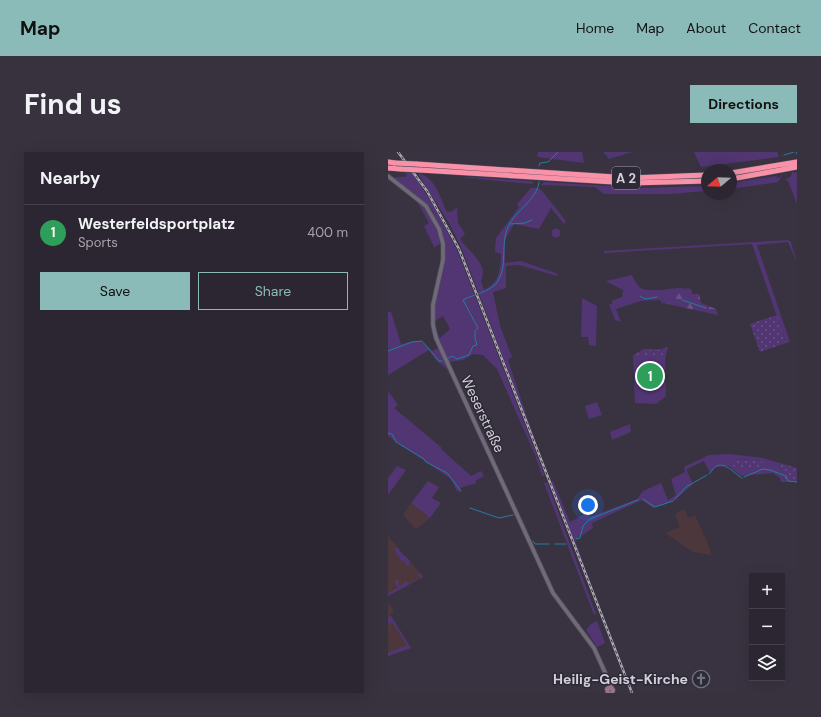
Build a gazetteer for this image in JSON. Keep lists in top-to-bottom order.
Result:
{
  "streets": {
    "highway": ["A 2"],
    "street": ["Weserstraße"]
  },
  "places": {
    "church": ["Heilig-Geist-Kirche"]
  },
  "north": "left",
  "page": {
    "header": "Map",
    "nav": [
      "Home",
      "Map",
      "About",
      "Contact"
    ],
    "buttons": [
      "Directions",
      ["Save", "Share"]
    ],
    "title": "Find us",
    "heading": "Nearby",
    "list": [
      {
        "mark": "1",
        "name": "Westerfeldsportplatz",
        "note": "Sports",
        "value": "400 m"
      }
    ],
    "pins": "1",
    "map_buttons": ["+", "−"]
  }
}
